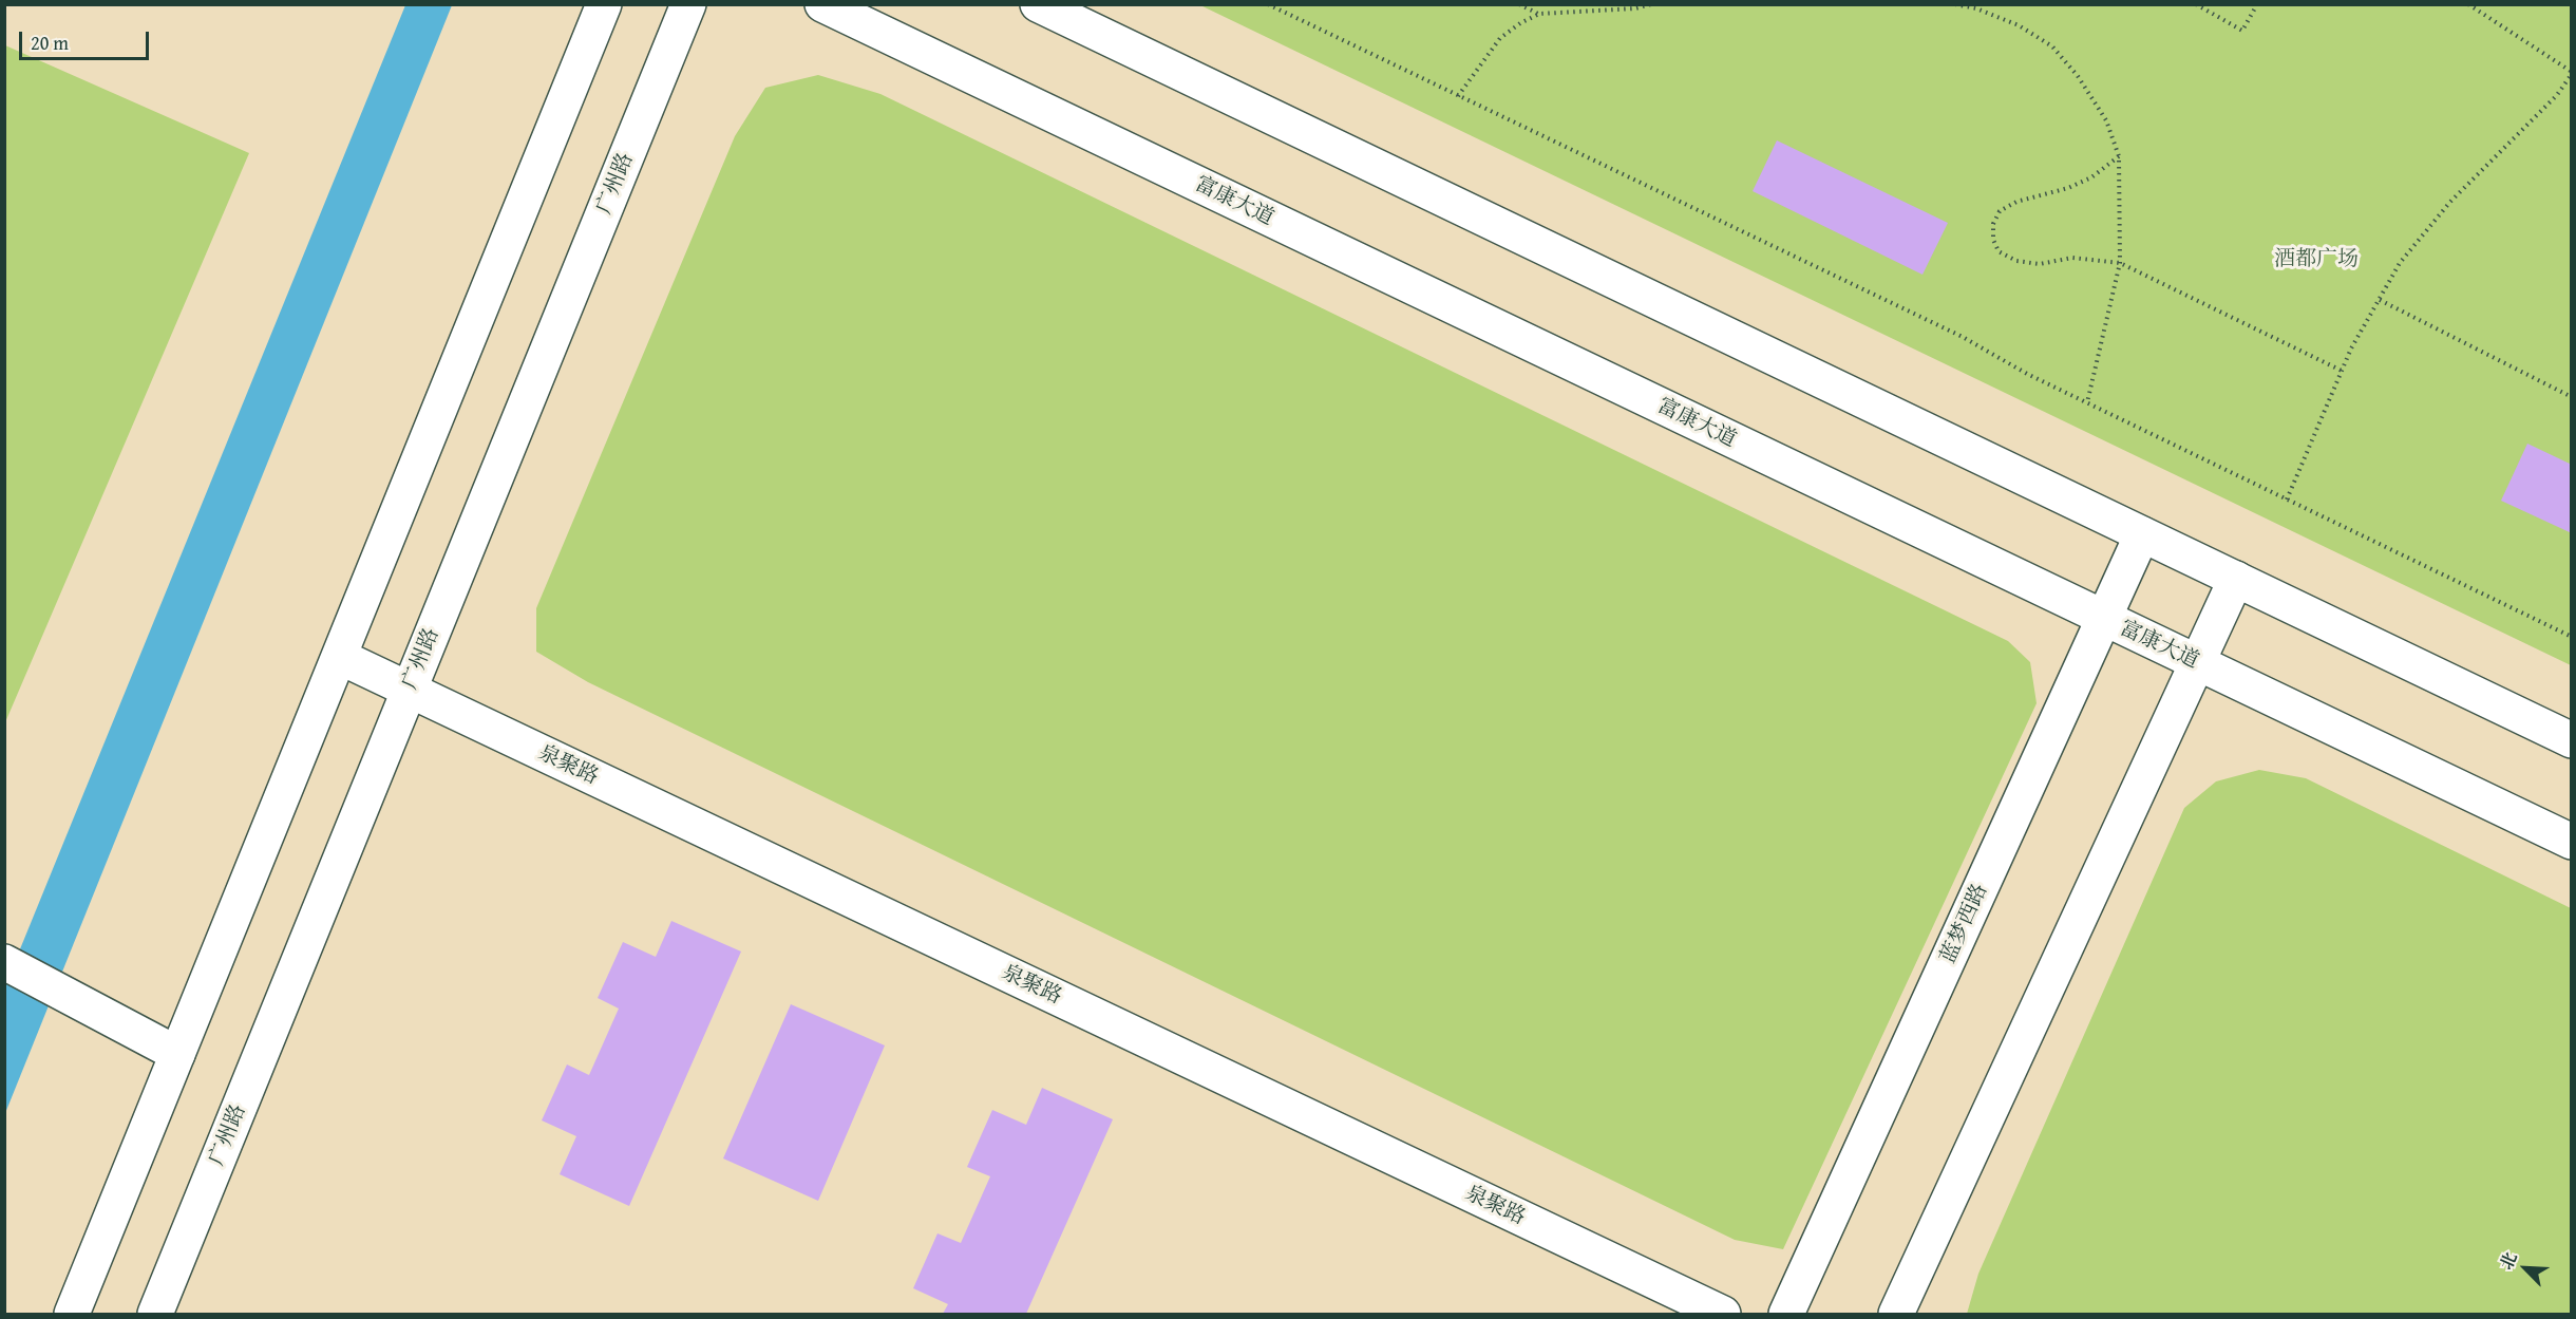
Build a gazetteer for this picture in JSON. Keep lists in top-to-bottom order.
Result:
{
  "streets": {
    "street": [
      "广州路",
      "富康大道",
      "泉聚路",
      "蓝梦西路"
    ]
  },
  "crossings": [
    ["广州路", "泉聚路"],
    ["富康大道", "蓝梦西路"]
  ],
  "parks": ["酒都广场"],
  "scale_bar": "20 m",
  "north": "top left"
}
